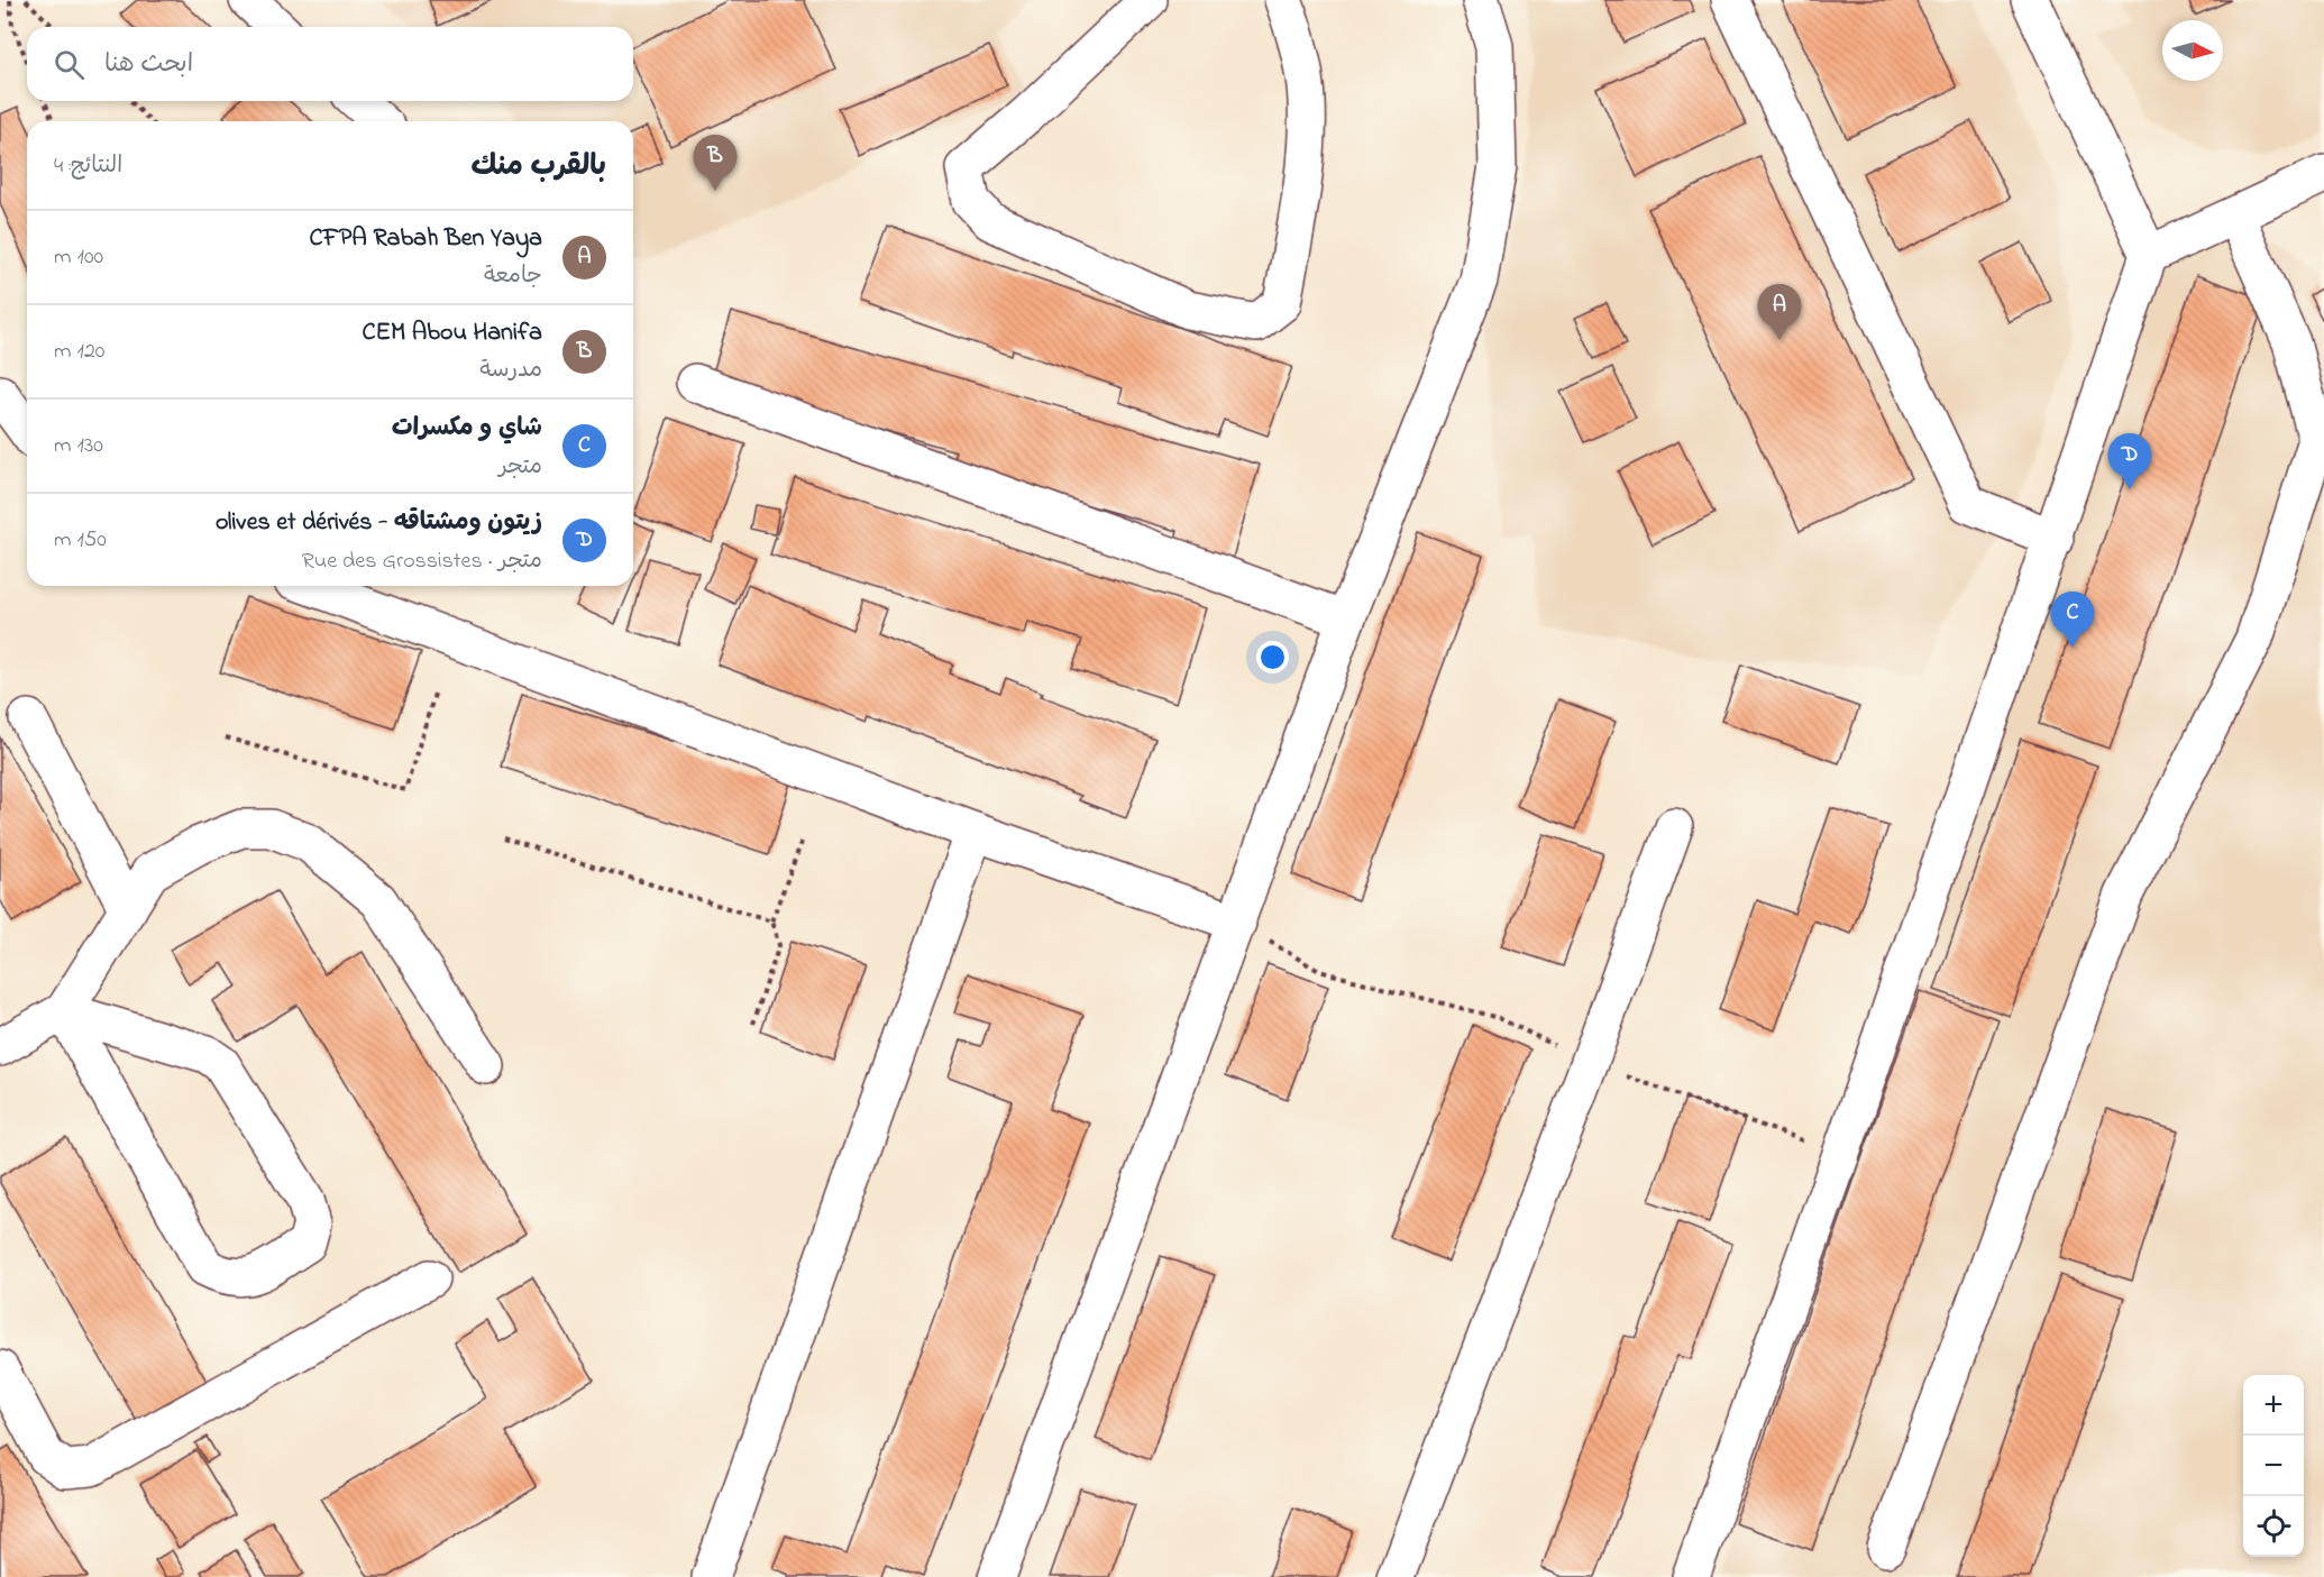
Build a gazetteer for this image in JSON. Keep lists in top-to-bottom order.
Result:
{
  "north": "right",
  "page": {
    "search": "ابحث هنا",
    "heading": ["بالقرب منك", "النتائج: 4"],
    "pins": [
      "B",
      "A",
      "D",
      "C"
    ],
    "list": [
      {
        "mark": "A",
        "name": "CFPA Rabah Ben Yaya",
        "note": "جامعة",
        "value": "100 m"
      },
      {
        "mark": "B",
        "name": "CEM Abou Hanifa",
        "note": "مدرسة",
        "value": "120 m"
      },
      {
        "mark": "C",
        "name": "شاي و مكسرات",
        "note": "متجر",
        "value": "130 m"
      },
      {
        "mark": "D",
        "name": "زيتون ومشتاقه - olives et dérivés",
        "note": "متجر · Rue des Grossistes",
        "value": "150 m"
      }
    ],
    "map_buttons": ["+", "−"]
  }
}
